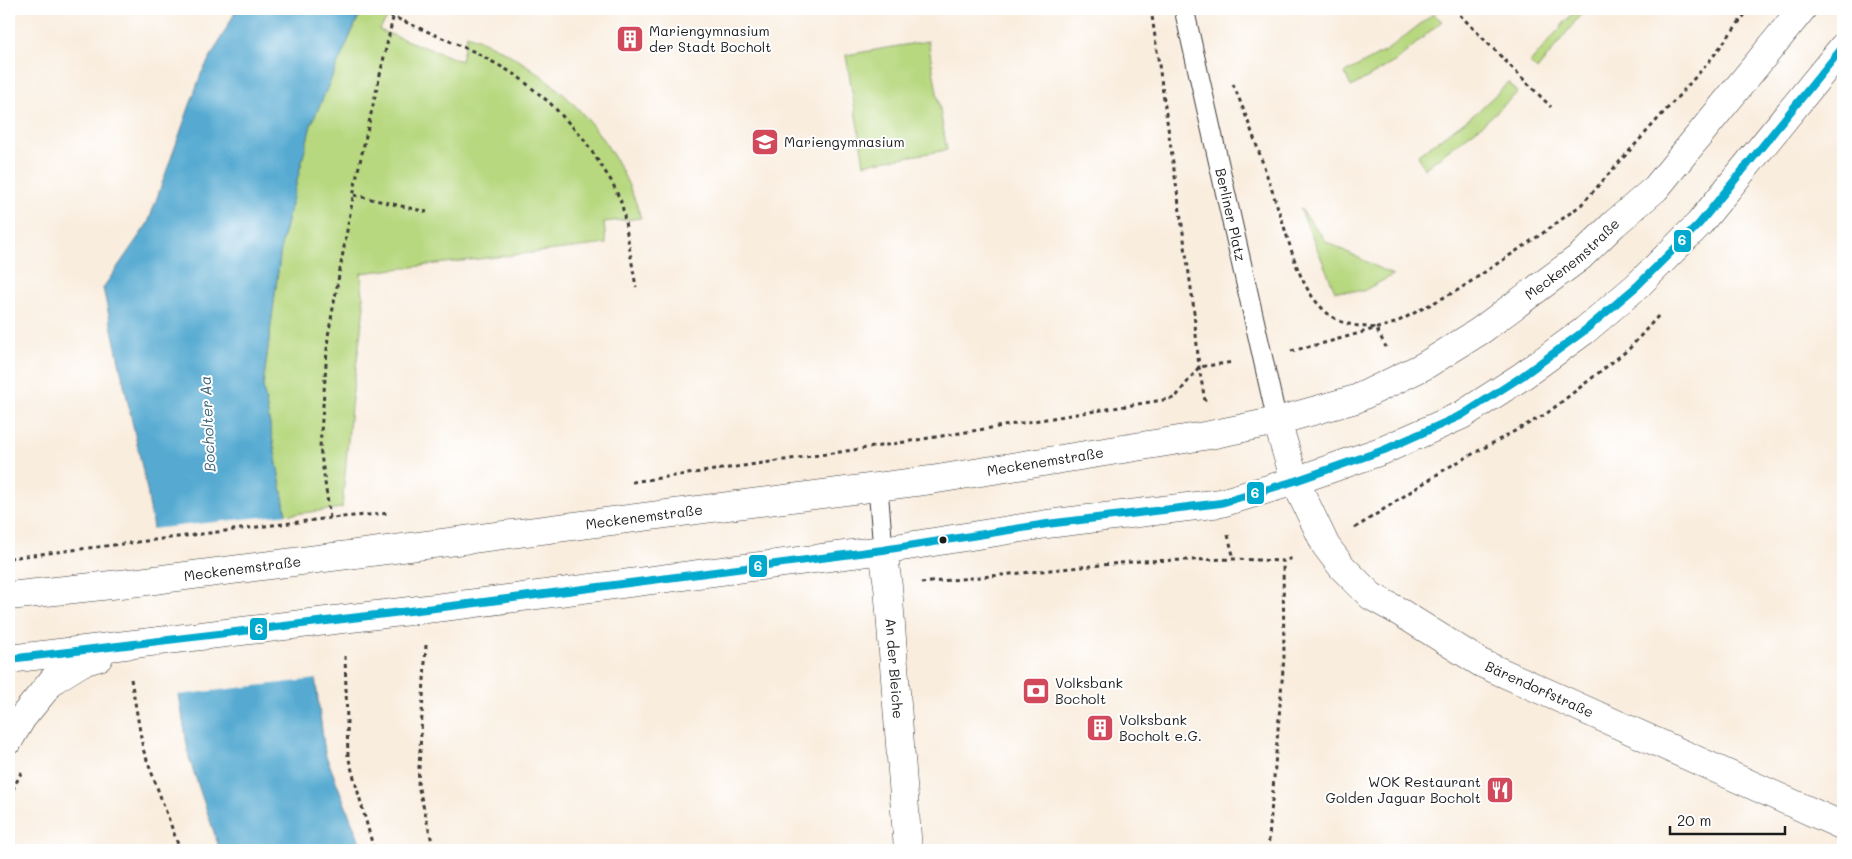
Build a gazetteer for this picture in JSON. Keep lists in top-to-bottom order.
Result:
{
  "streets": {
    "main road": ["Meckenemstraße", "An der Bleiche", "Bärendorfstraße"],
    "lane": ["Berliner Platz"]
  },
  "crossings": [
    ["Berliner Platz", "Meckenemstraße"],
    ["Meckenemstraße", "An der Bleiche"]
  ],
  "water": ["Bocholter Aa"],
  "places": {
    "building": ["Mariengymnasium der Stadt Bocholt", "Volksbank Bocholt e.G."],
    "school or university": ["Mariengymnasium"],
    "bank": ["Volksbank Bocholt"],
    "restaurant": ["WOK Restaurant Golden Jaguar Bocholt"]
  },
  "lines": ["transit line 6"],
  "scale_bar": "20 m"
}
